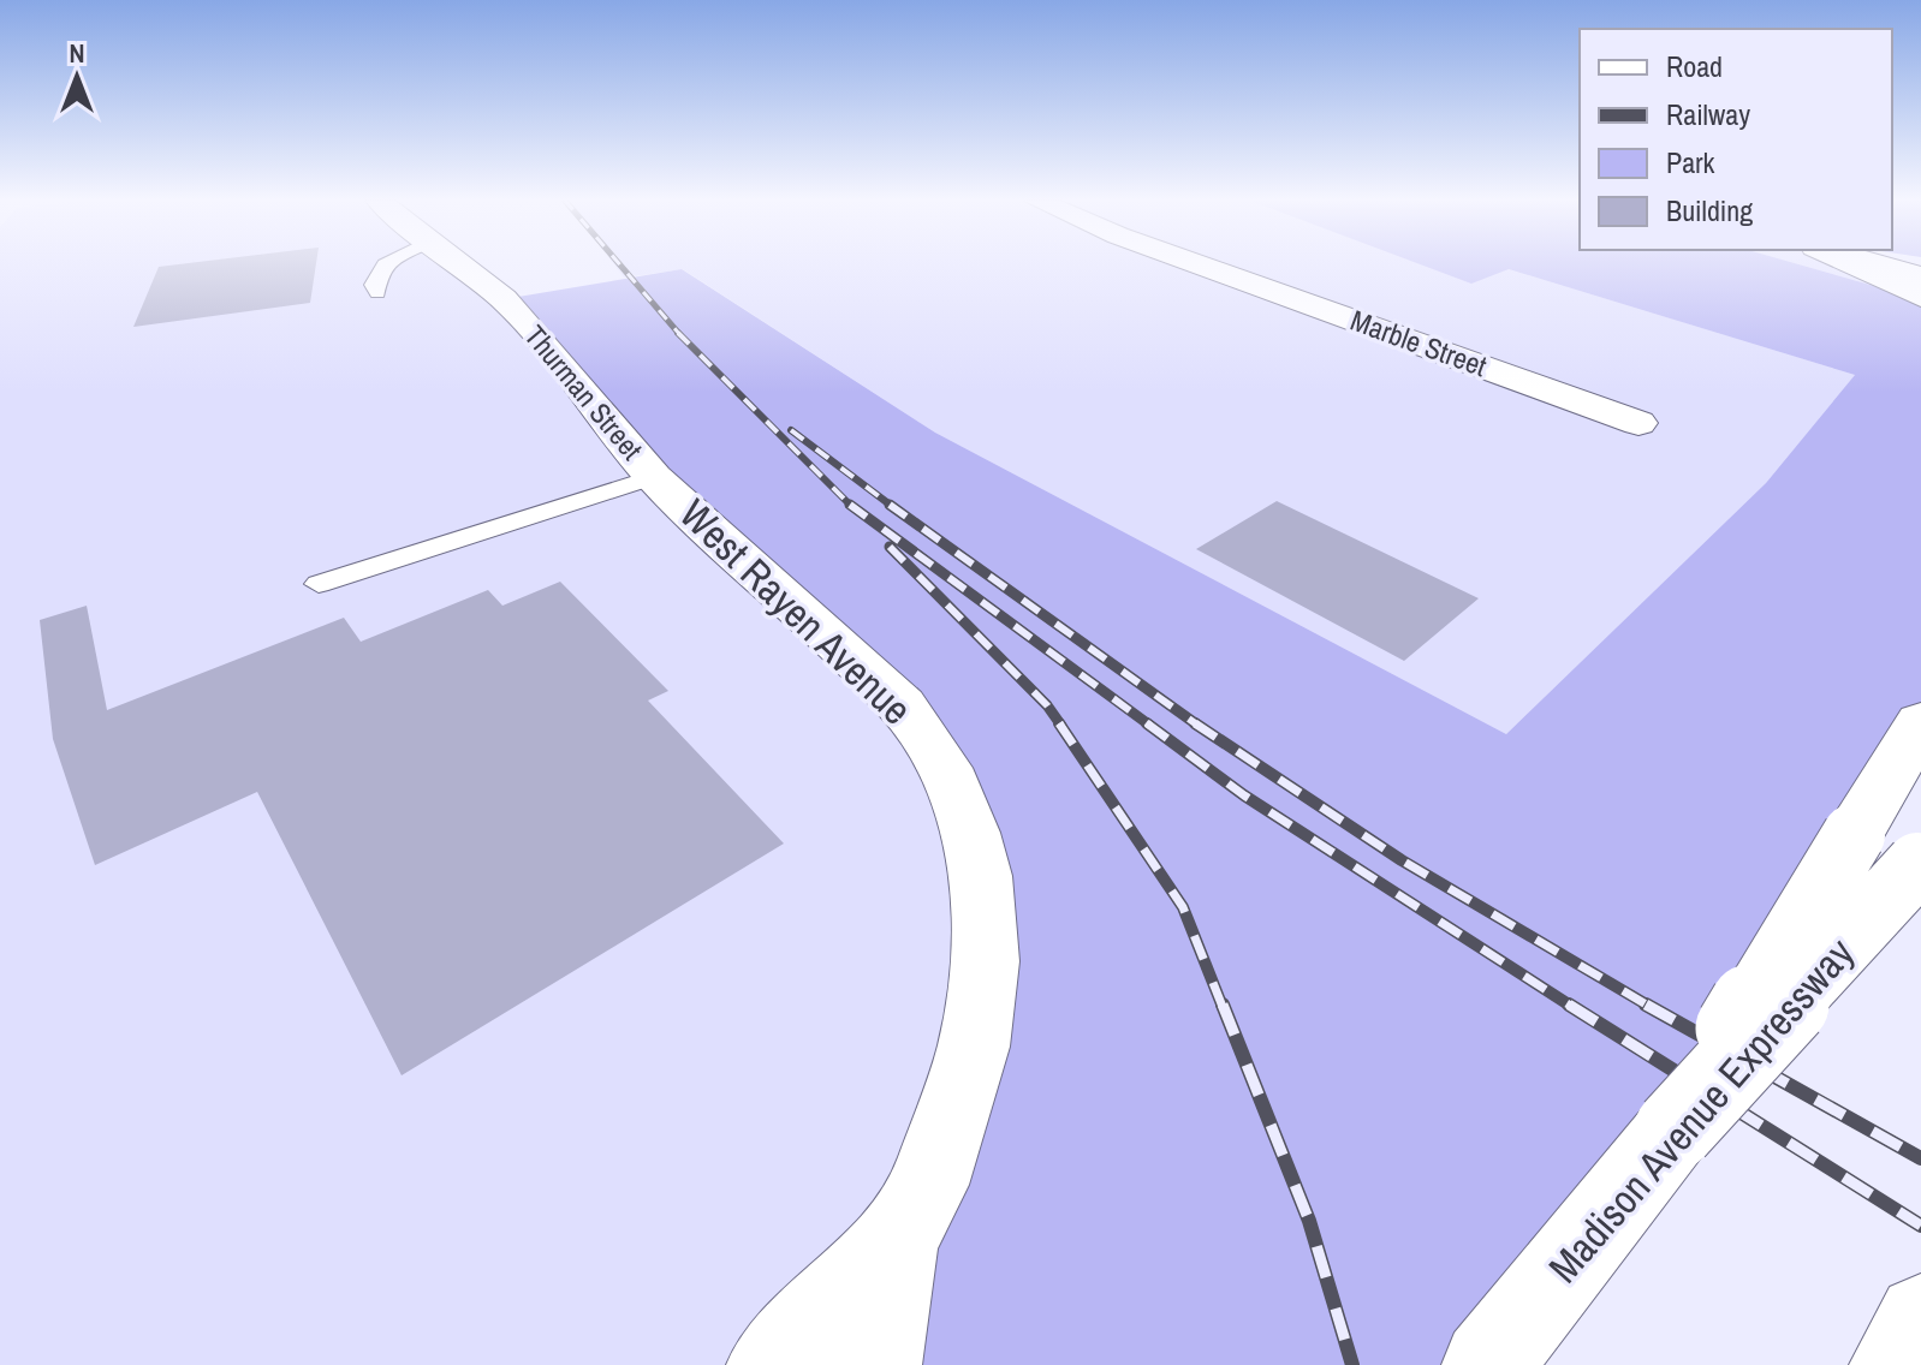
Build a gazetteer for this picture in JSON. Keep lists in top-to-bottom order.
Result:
{
  "streets": {
    "main road": [
      "Marble Street",
      "Thurman Street",
      "West Rayen Avenue",
      "Madison Avenue Expressway"
    ]
  },
  "crossings": [
    ["Thurman Street", "West Rayen Avenue"]
  ],
  "legend": [
    "Road",
    "Railway",
    "Park",
    "Building"
  ],
  "north": "top"
}
